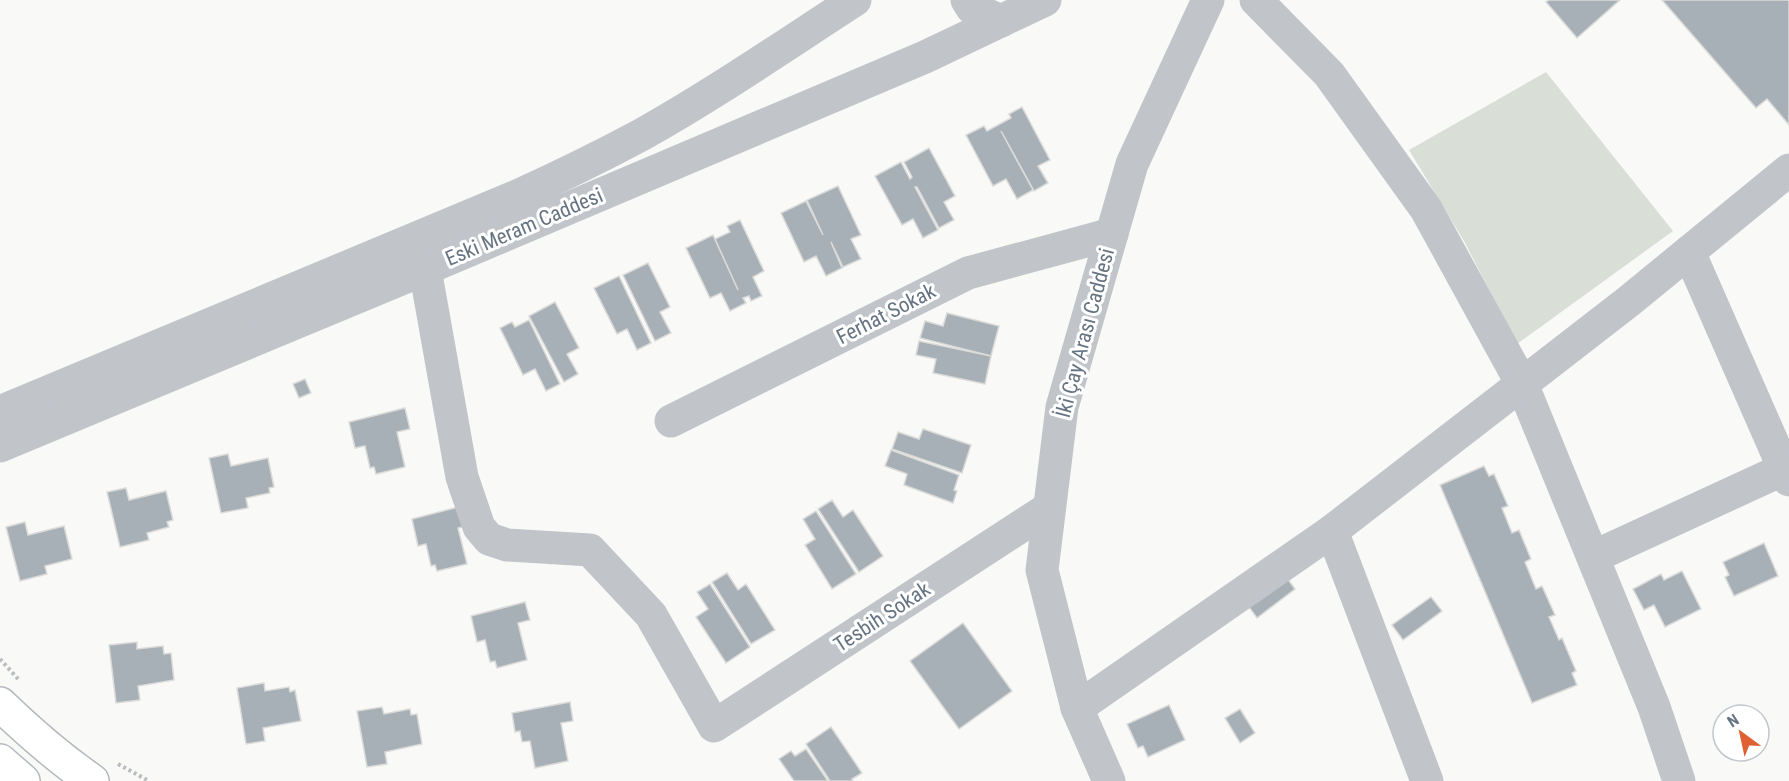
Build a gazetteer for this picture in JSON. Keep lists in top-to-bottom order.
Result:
{
  "streets": {
    "street": [
      "Eski Meram Caddesi",
      "Ferhat Sokak",
      "İki Çay Arası Caddesi",
      "Tesbih Sokak"
    ]
  },
  "crossings": [
    ["Eski Meram Caddesi", "Tesbih Sokak"],
    ["Ferhat Sokak", "İki Çay Arası Caddesi"],
    ["İki Çay Arası Caddesi", "Tesbih Sokak"]
  ],
  "north": "top left"
}
